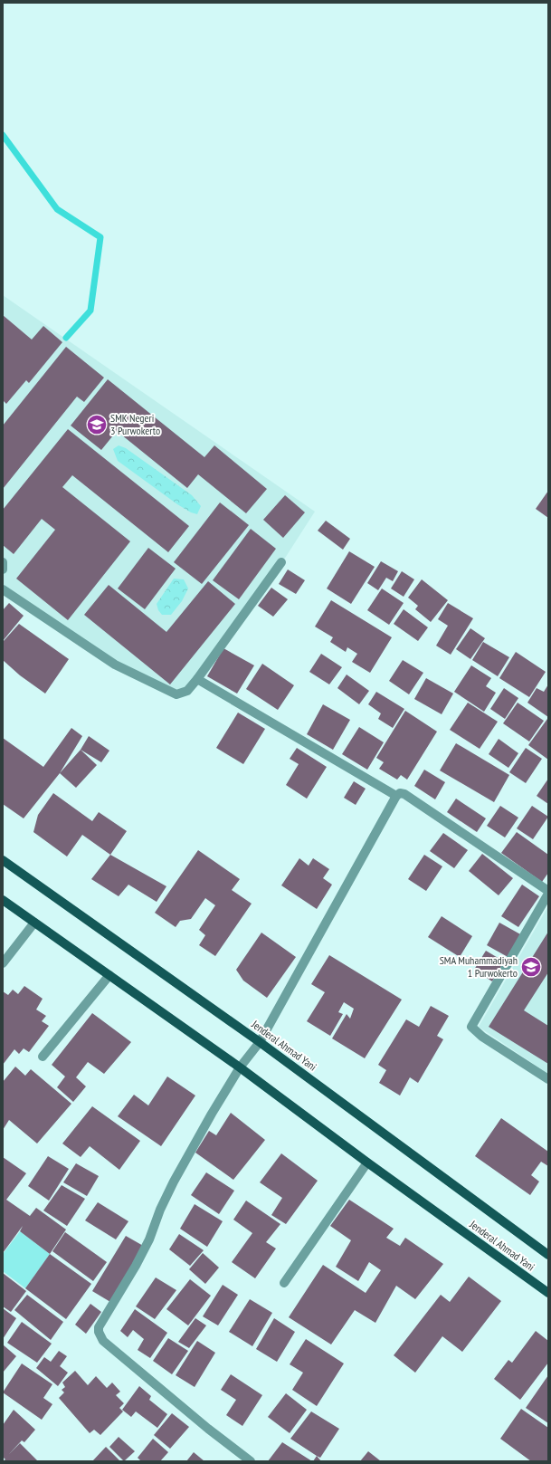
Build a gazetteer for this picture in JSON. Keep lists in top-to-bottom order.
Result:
{
  "streets": {
    "main road": ["Jenderal Ahmad Yani"]
  },
  "places": {
    "school or university": ["SMK Negeri 3 Purwokerto", "SMA Muhammadiyah 1 Purwokerto"]
  }
}
